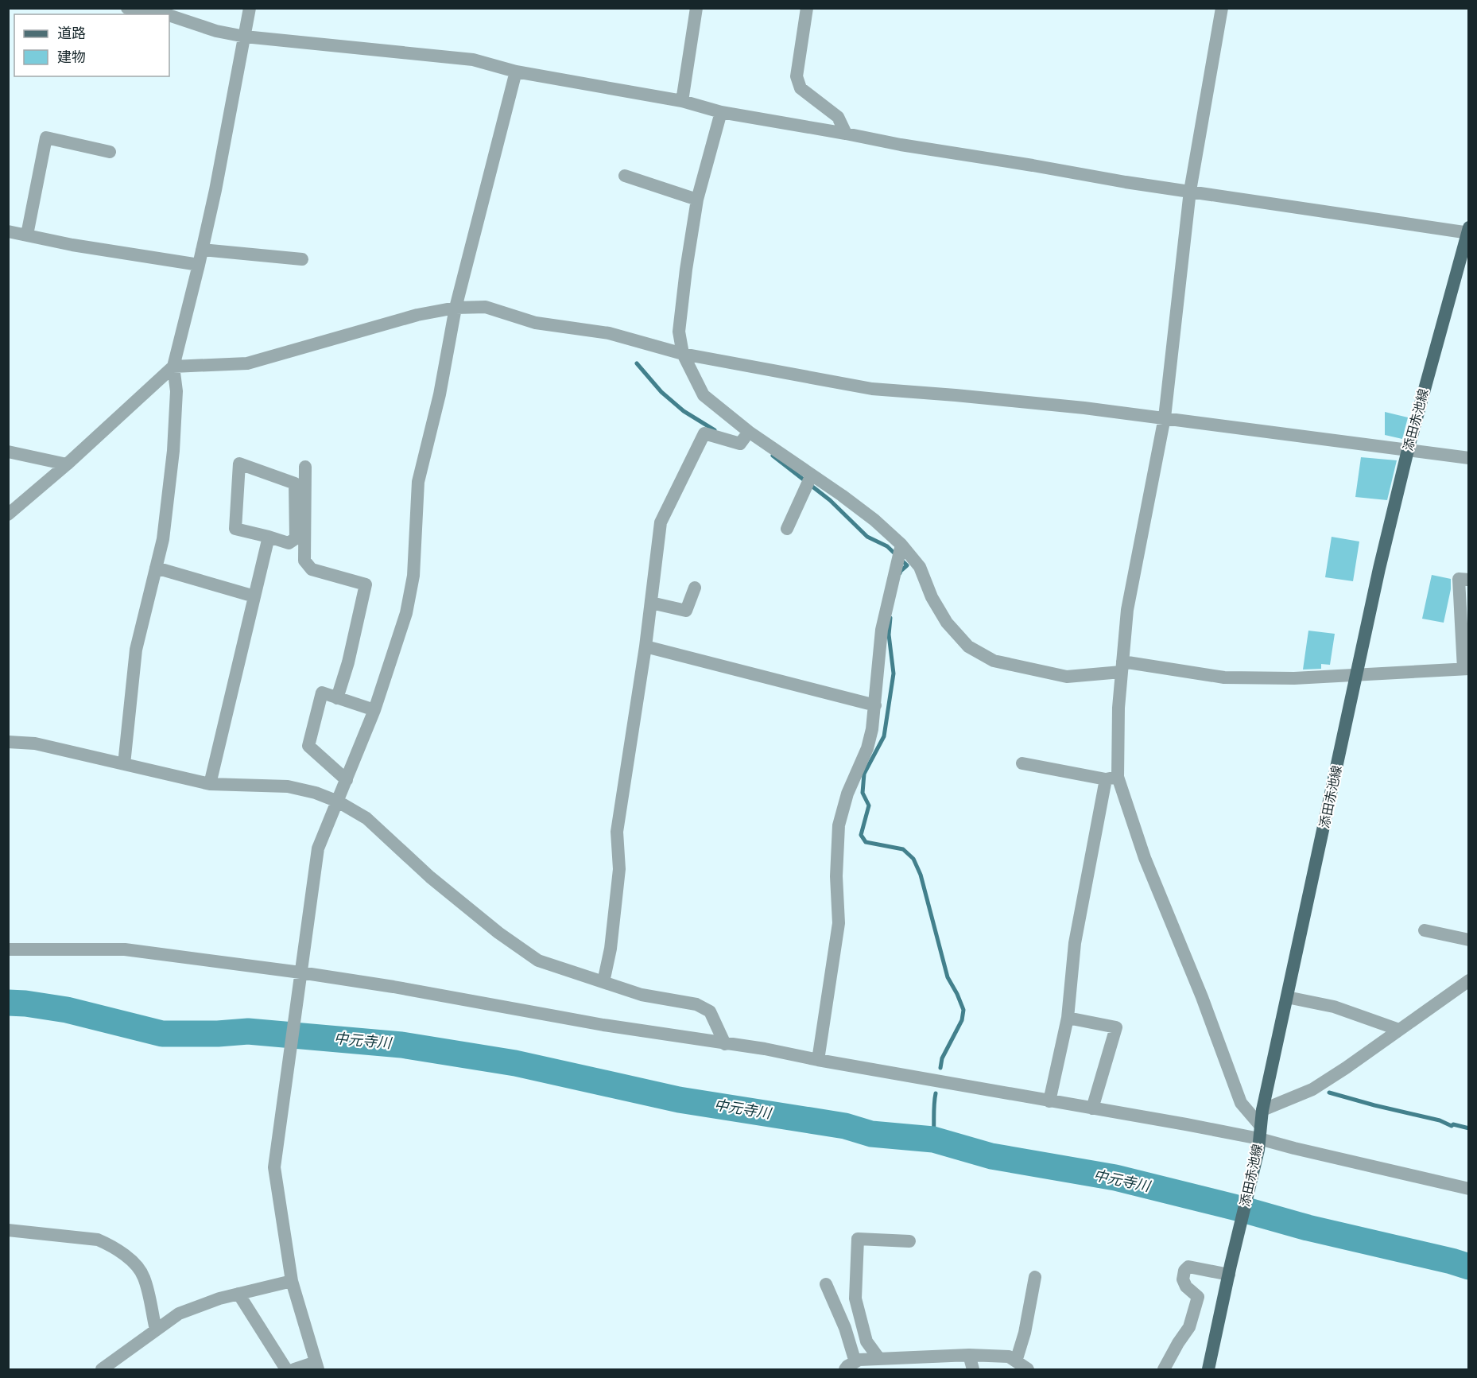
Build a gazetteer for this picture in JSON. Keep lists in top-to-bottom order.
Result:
{
  "streets": {
    "main road": ["添田赤池線"]
  },
  "water": ["中元寺川"],
  "legend": ["道路", "建物"]
}
